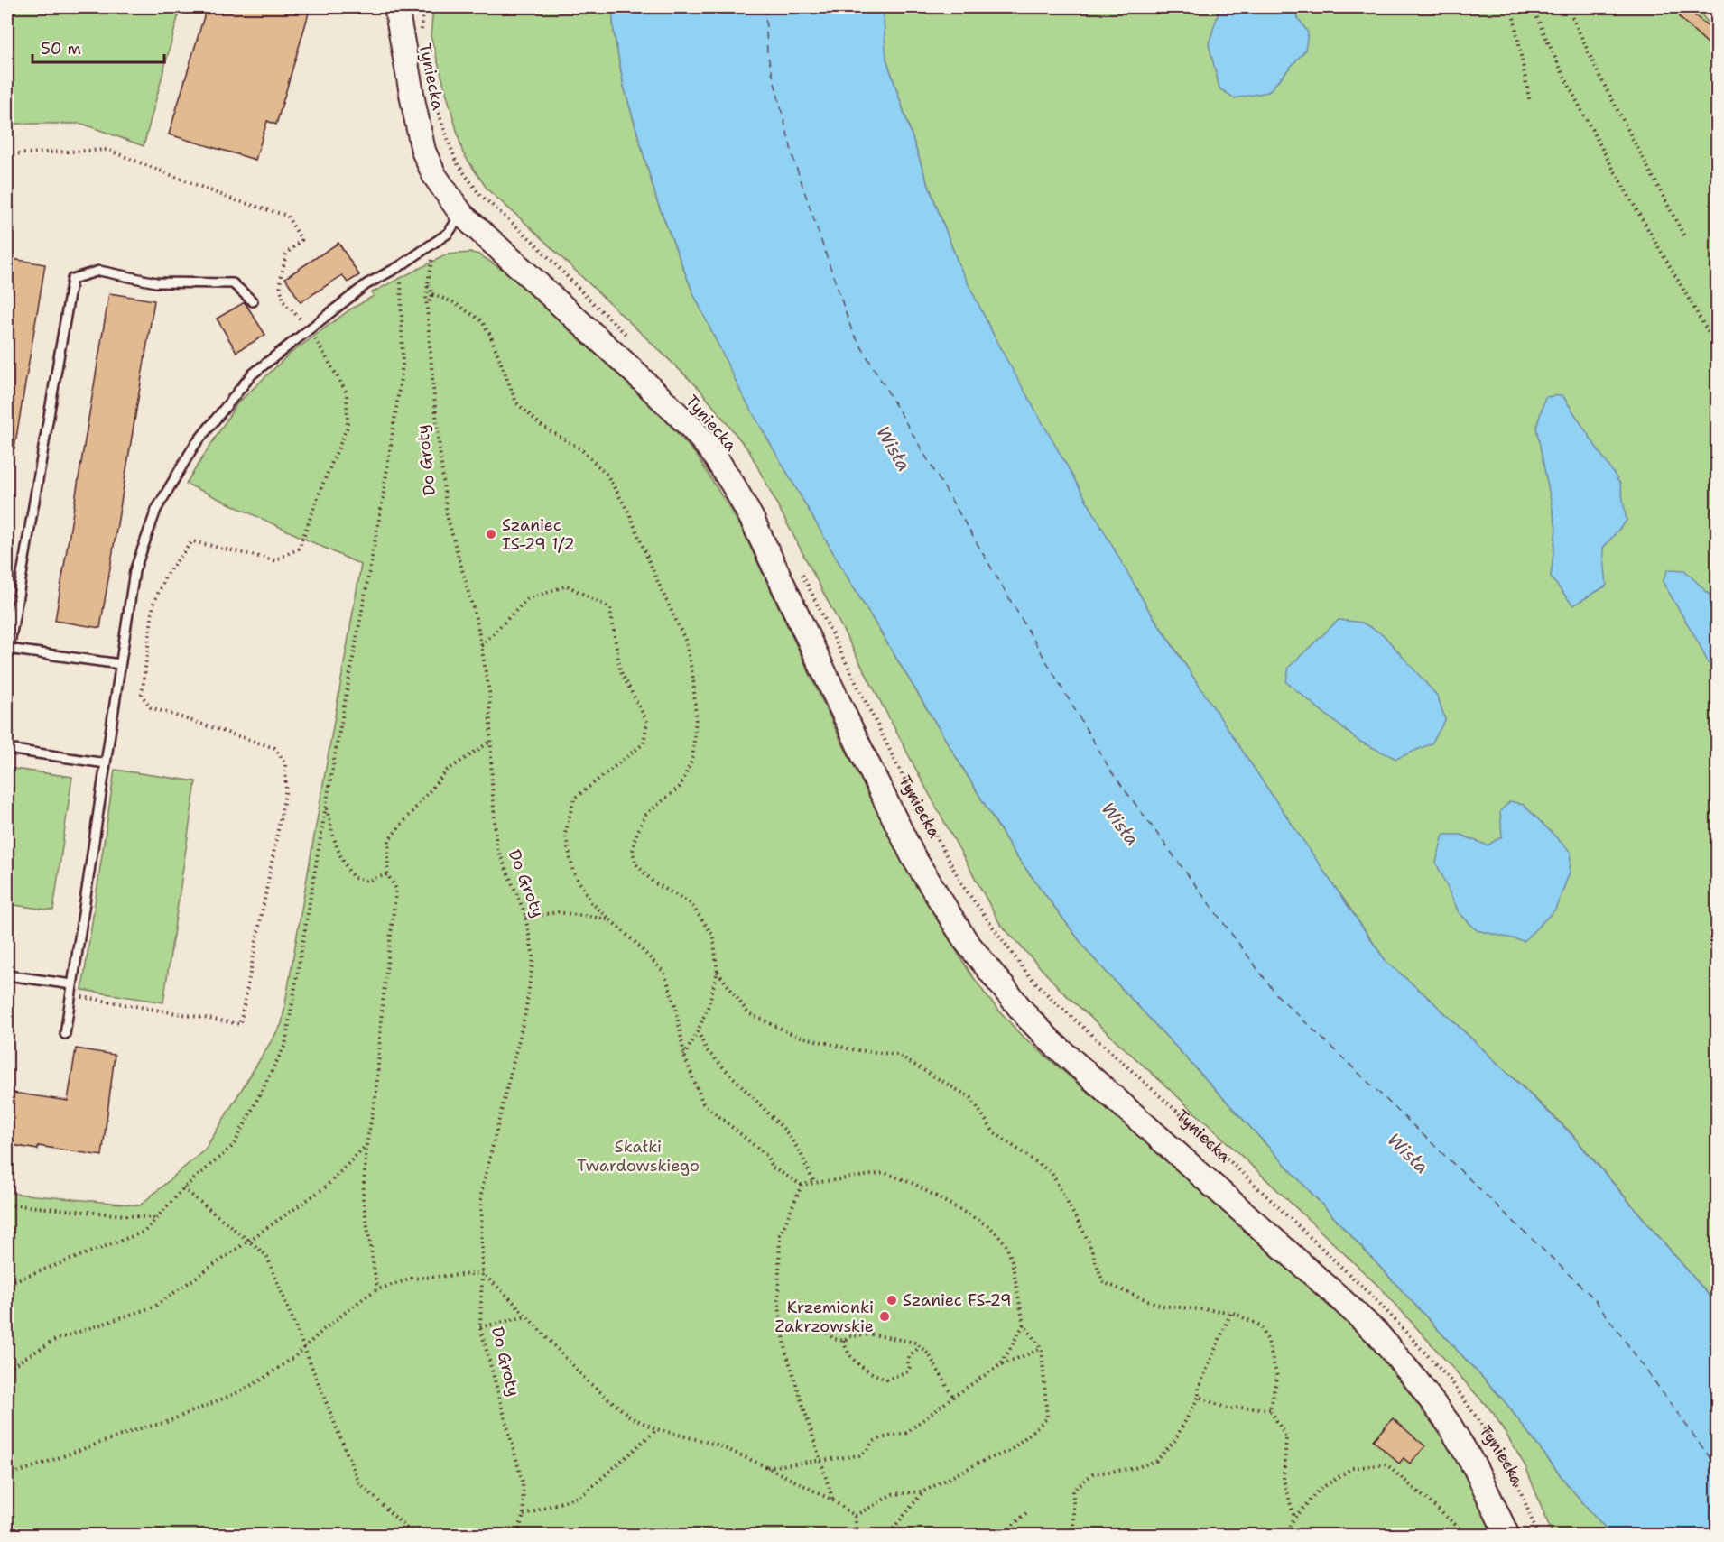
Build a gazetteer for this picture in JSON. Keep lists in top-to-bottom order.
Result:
{
  "streets": {
    "street": ["Tyniecka"],
    "path": ["Do Groty"]
  },
  "water": ["Wisła"],
  "parks": ["Skałki Twardowskiego"],
  "places": ["Szaniec IS-29 1/2", "Szaniec FS-29", "Krzemionki Zakrzowskie"],
  "scale_bar": "50 m"
}
